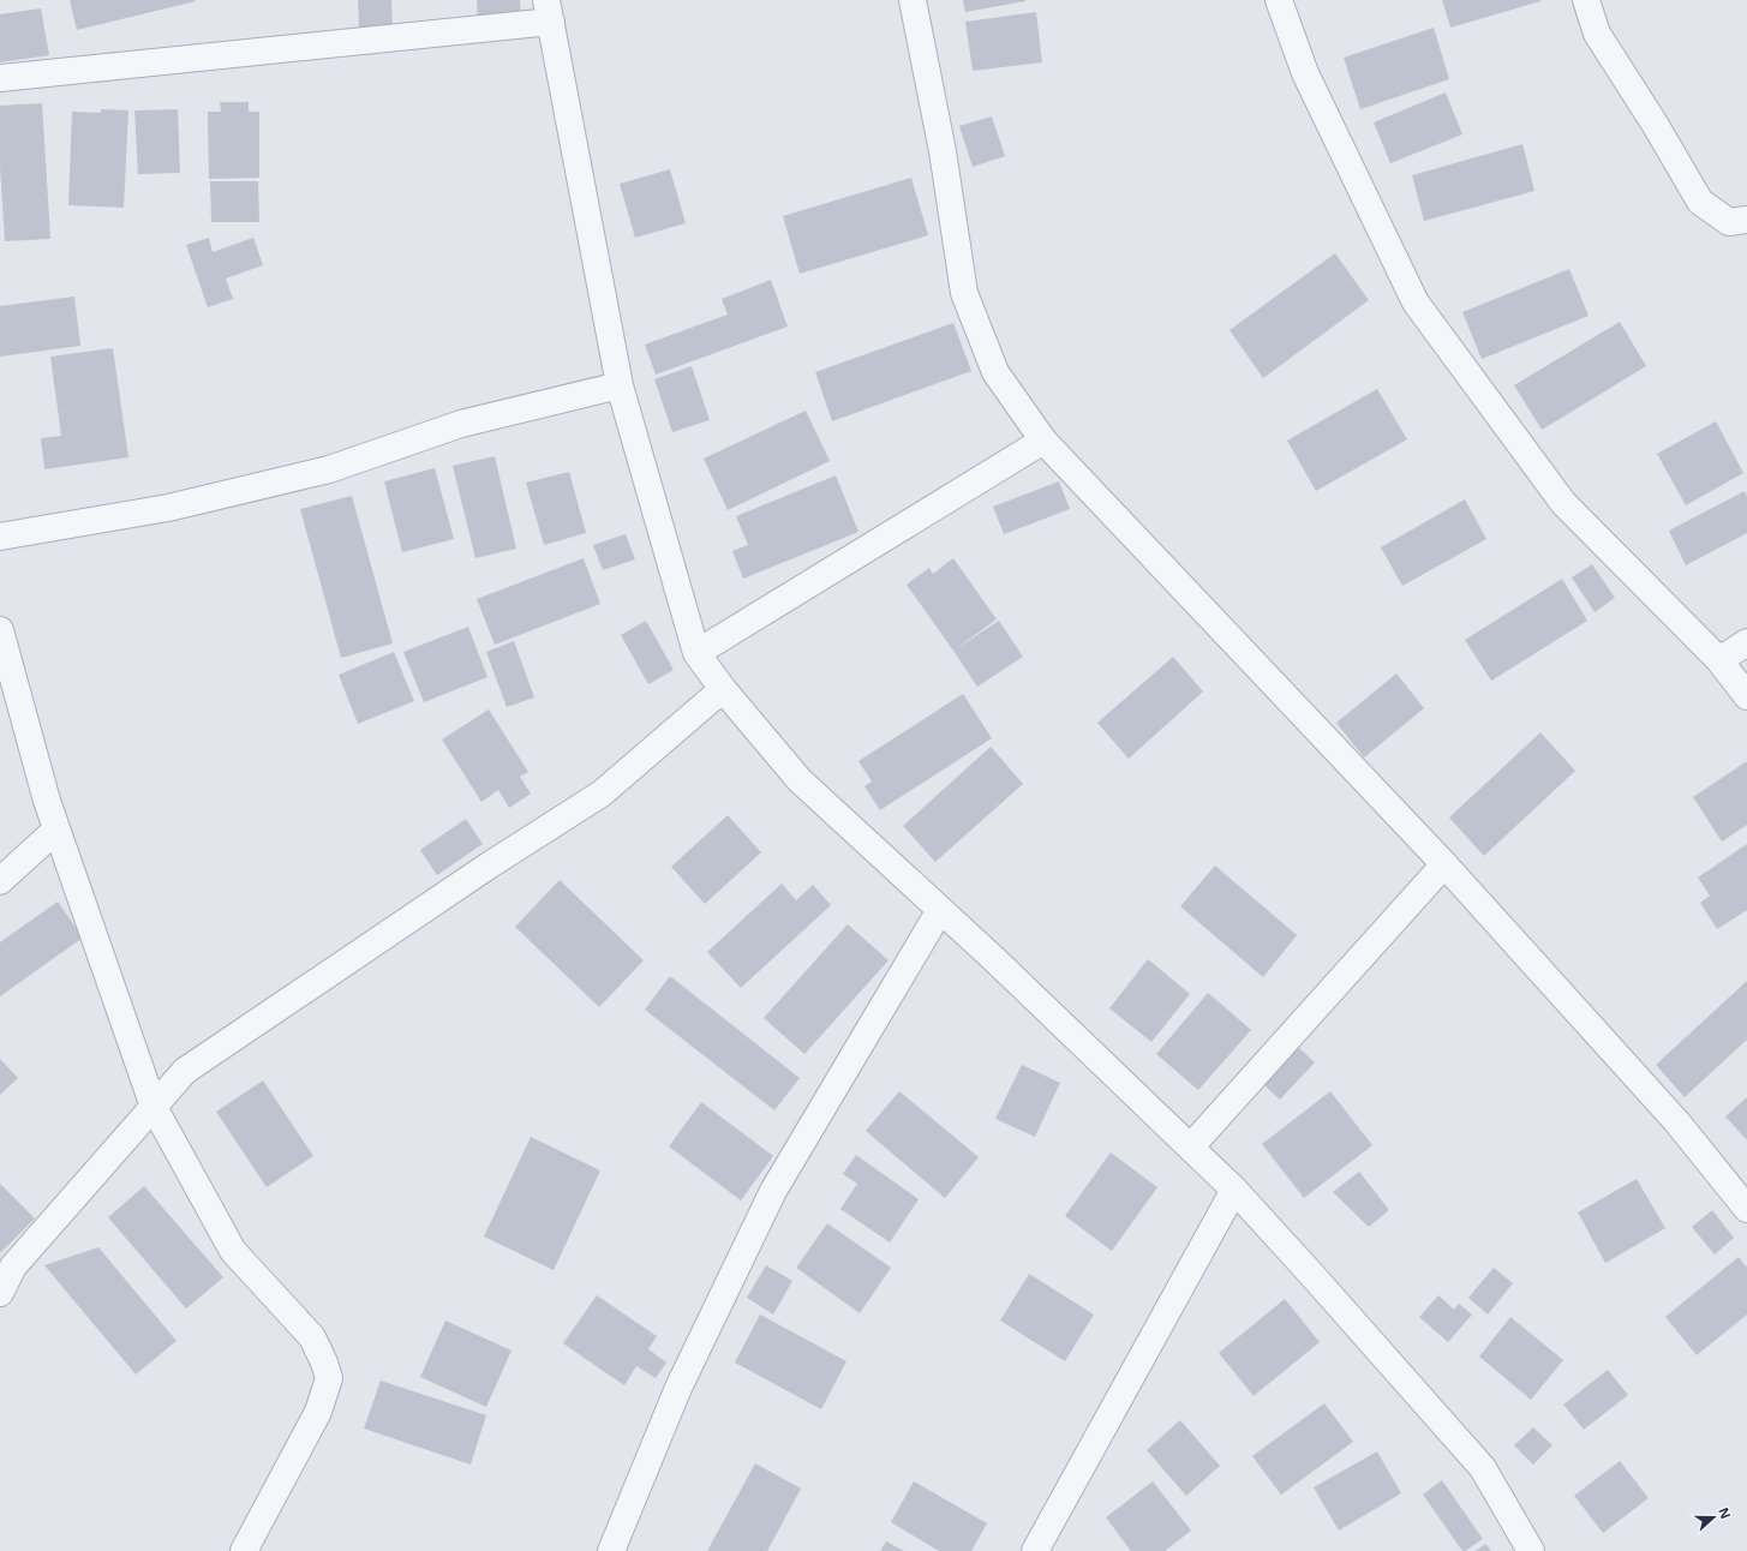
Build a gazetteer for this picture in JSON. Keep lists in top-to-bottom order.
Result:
{
  "north": "right"
}
